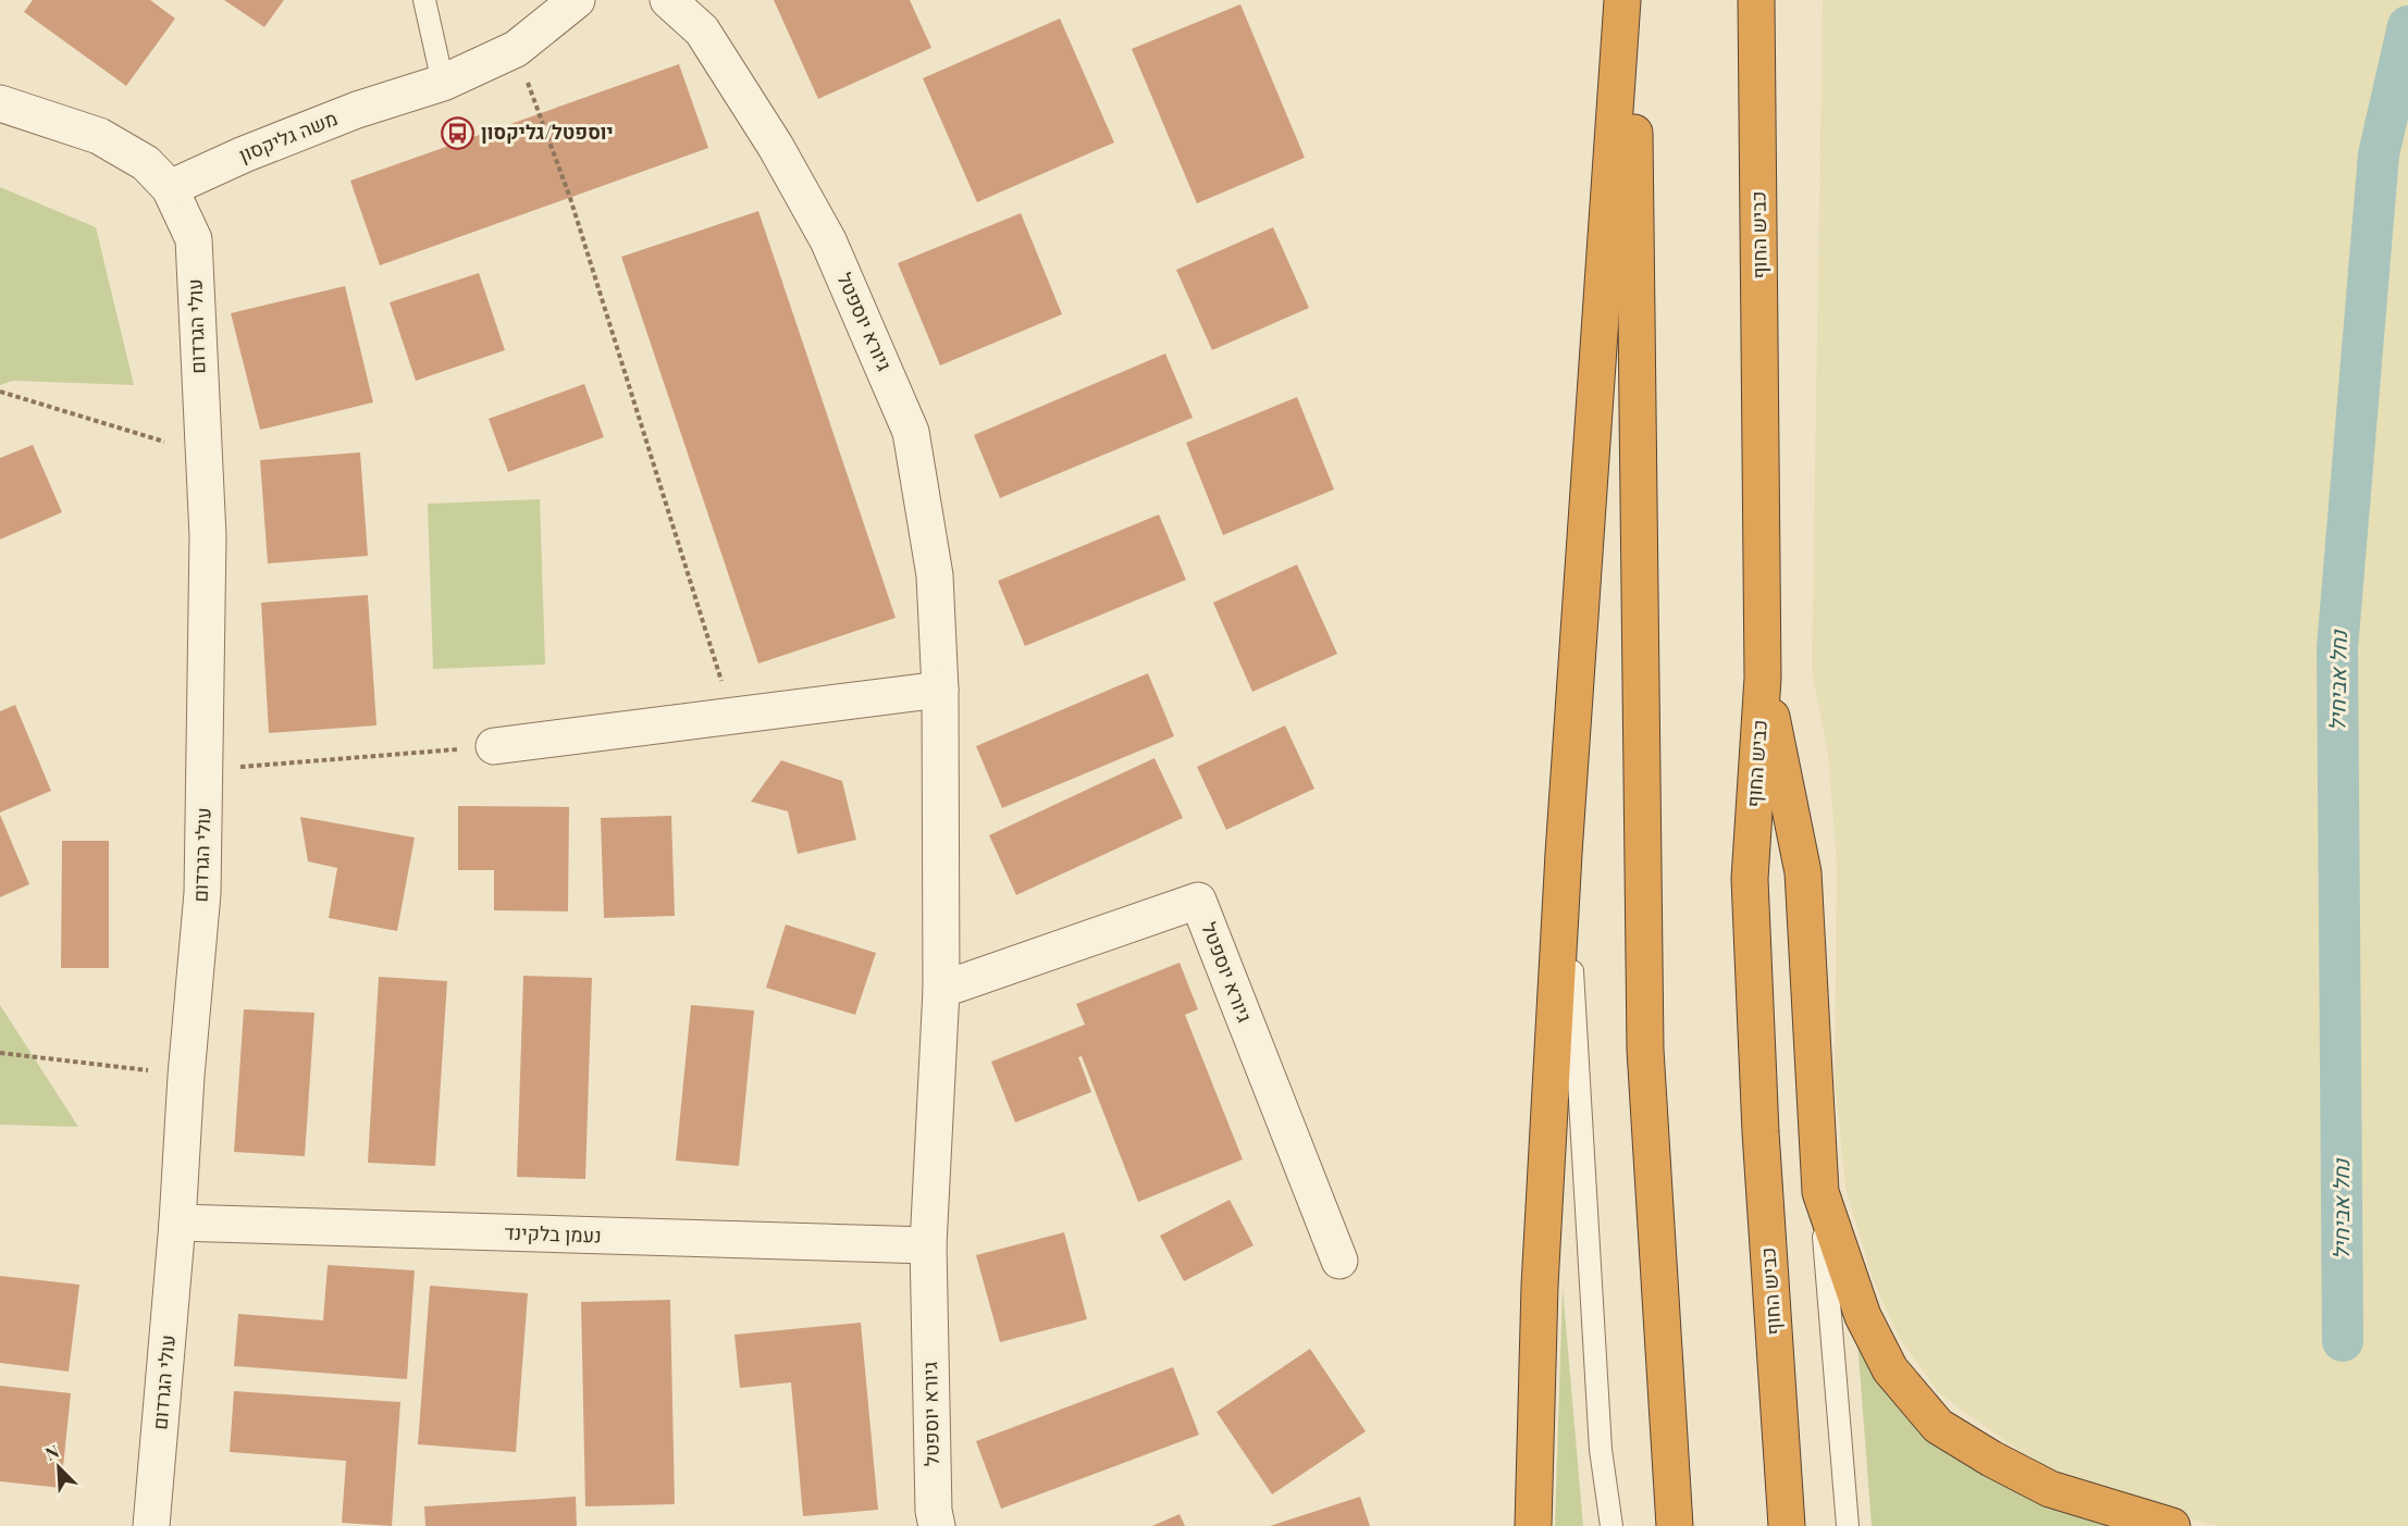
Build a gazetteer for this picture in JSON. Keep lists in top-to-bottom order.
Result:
{
  "streets": {
    "highway": ["כביש החוף"],
    "street": [
      "משה גליקסון",
      "גיורא יוספטל",
      "עולי הגרדום",
      "נעמן בלקינד"
    ]
  },
  "crossings": [
    ["משה גליקסון", "עולי הגרדום"],
    ["גיורא יוספטל", "נעמן בלקינד"],
    ["עולי הגרדום", "נעמן בלקינד"]
  ],
  "water": ["נחל אביחיל"],
  "places": {
    "bus stop": ["יוספטל/גליקסון"]
  },
  "north": "top left"
}
